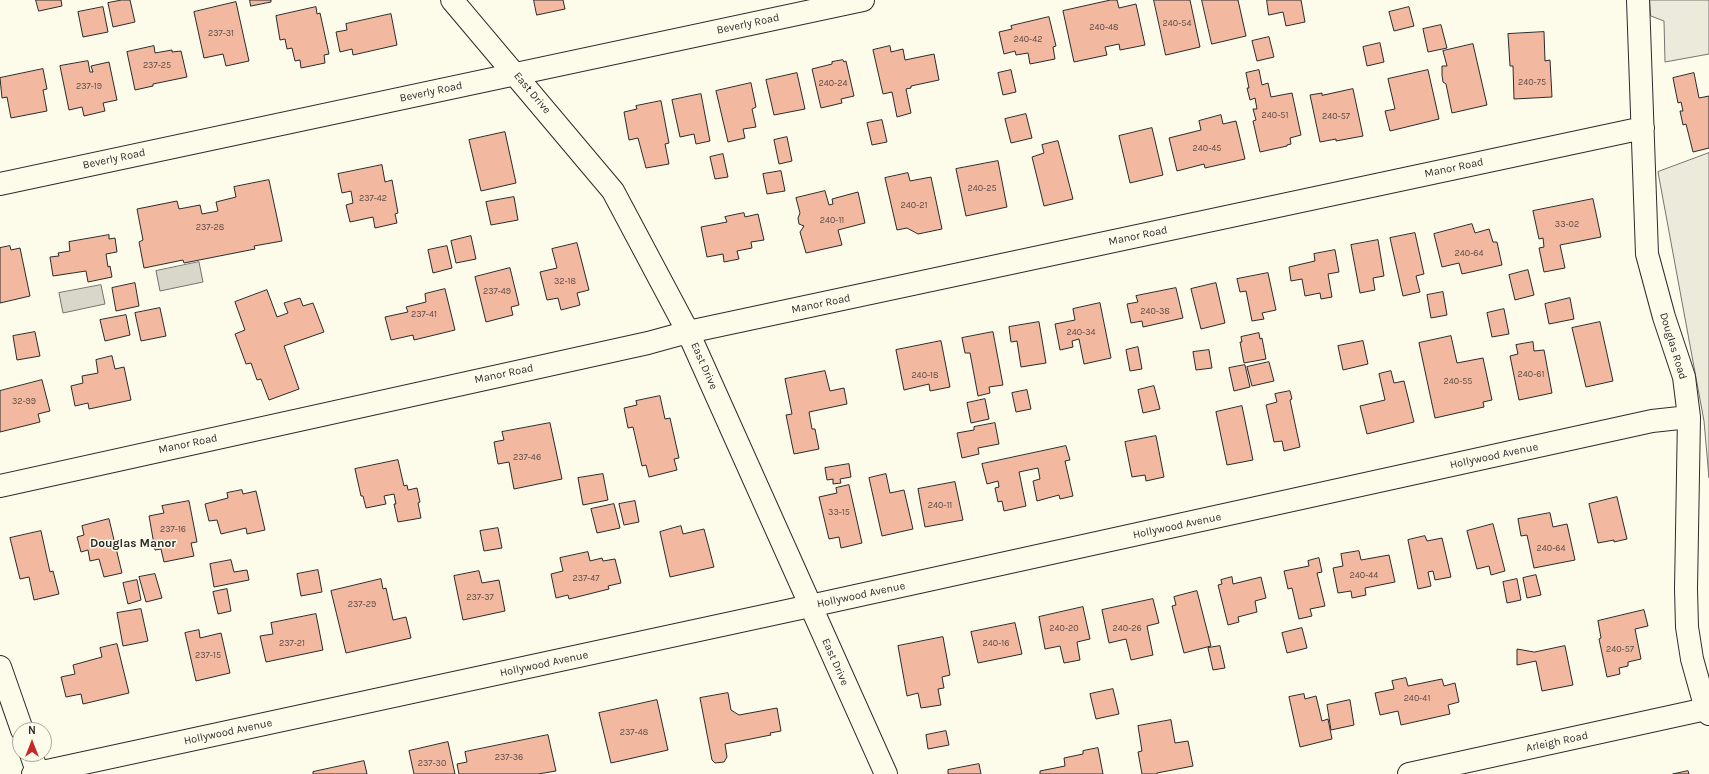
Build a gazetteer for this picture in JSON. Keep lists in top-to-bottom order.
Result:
{
  "streets": {
    "street": [
      "Beverly Road",
      "East Drive",
      "Manor Road",
      "Douglas Road",
      "Hollywood Avenue",
      "Arleigh Road"
    ]
  },
  "crossings": [
    ["Beverly Road", "East Drive"],
    ["East Drive", "Manor Road"],
    ["East Drive", "Hollywood Avenue"],
    ["Manor Road", "Douglas Road"],
    ["Douglas Road", "Hollywood Avenue"],
    ["Douglas Road", "Arleigh Road"]
  ],
  "districts": ["Douglas Manor"],
  "house_numbers": [
    "240-54",
    "240-48",
    "237-31",
    "240-42",
    "237-25",
    "240-75",
    "240-24",
    "237-19",
    "240-51",
    "240-57",
    "240-45",
    "240-25",
    "237-42",
    "240-21",
    "240-11",
    "33-02",
    "237-28",
    "240-64",
    "32-18",
    "237-49",
    "240-38",
    "237-41",
    "240-34",
    "240-61",
    "240-18",
    "240-55",
    "32-99",
    "237-46",
    "240-11",
    "33-15",
    "237-16",
    "240-64",
    "240-44",
    "237-47",
    "237-37",
    "237-29",
    "240-20",
    "240-26",
    "237-21",
    "240-16",
    "240-57",
    "237-15",
    "240-41",
    "237-48",
    "237-36",
    "237-30"
  ],
  "north": "top"
}
